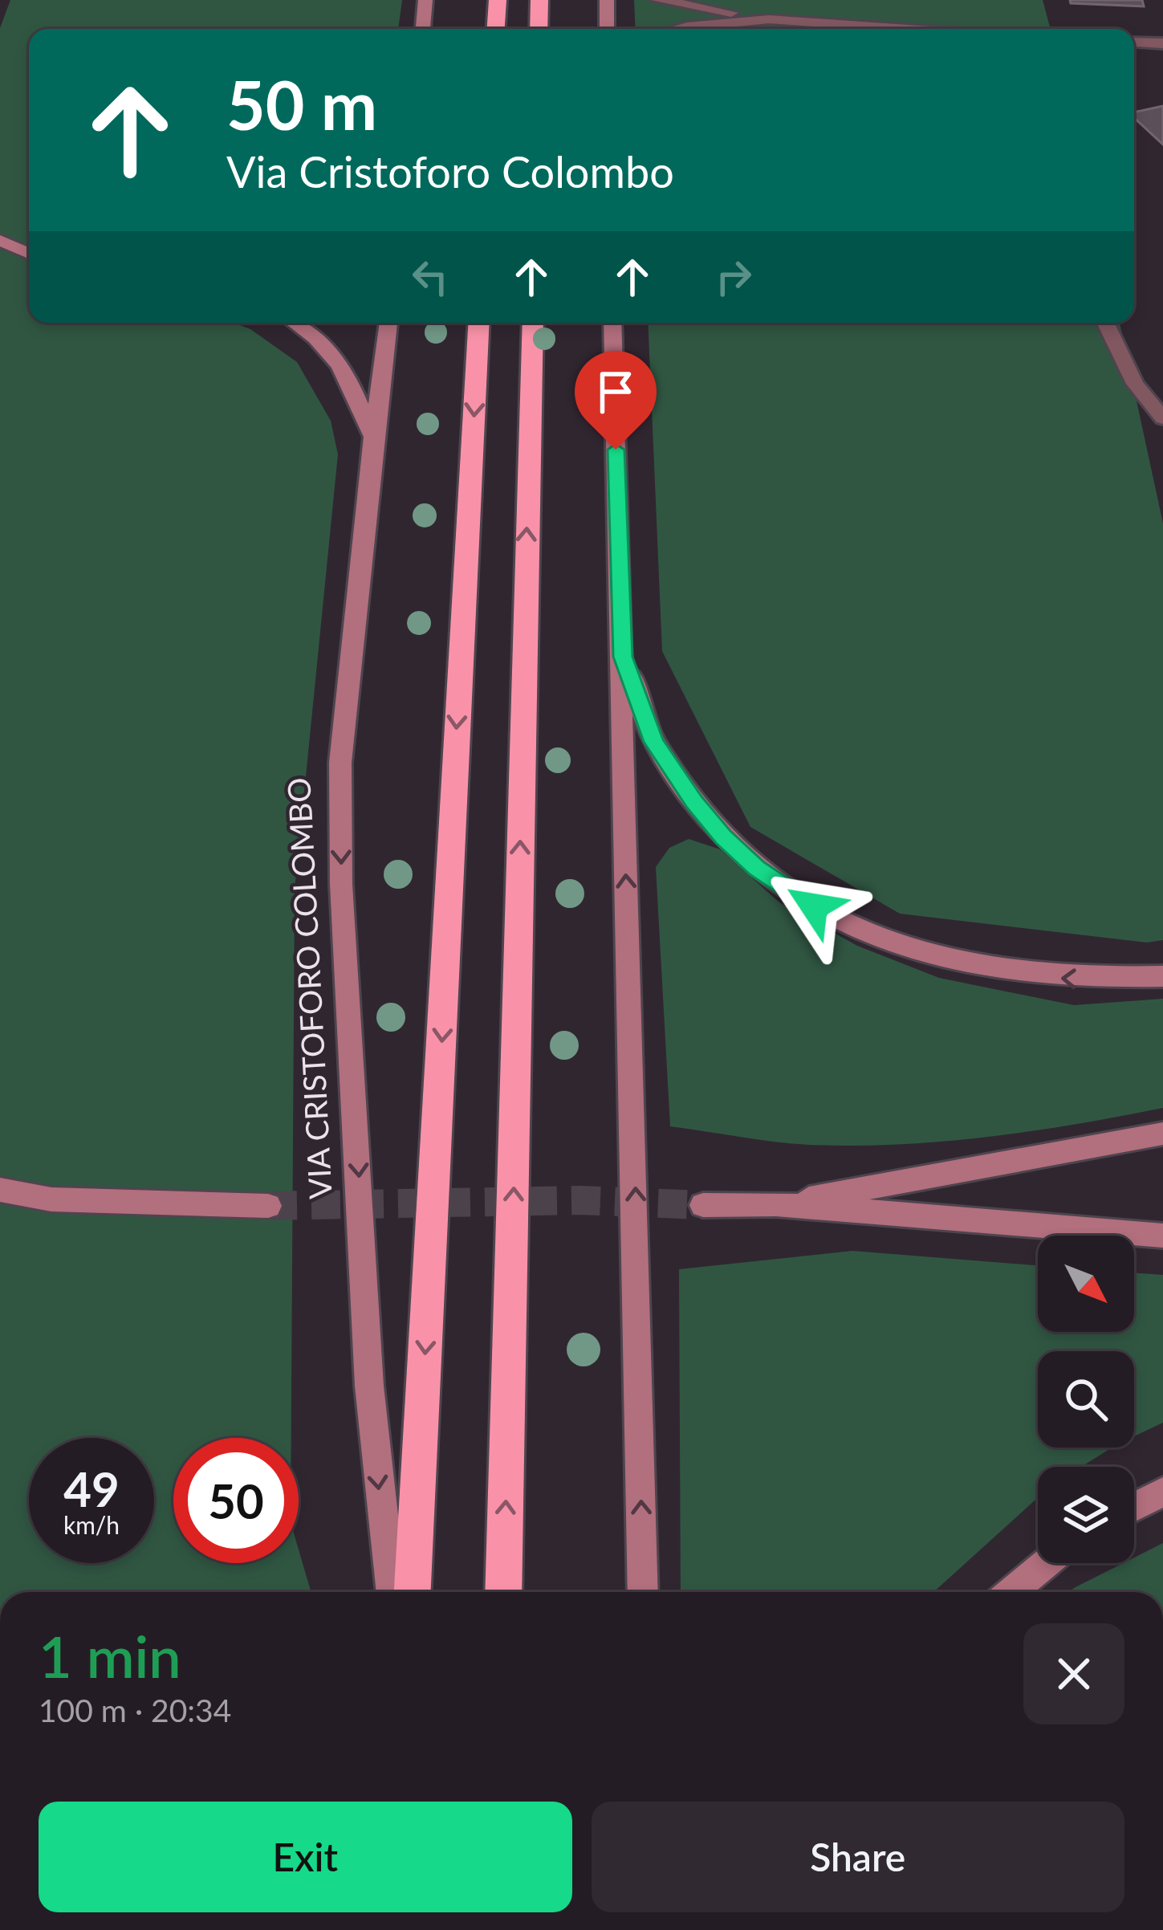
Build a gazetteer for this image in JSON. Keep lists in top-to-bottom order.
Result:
{
  "streets": {
    "main road": ["VIA CRISTOFORO COLOMBO"]
  },
  "one_way": ["VIA CRISTOFORO COLOMBO"],
  "north": "bottom right",
  "page": {
    "turn": ["50 m", "Via Cristoforo Colombo"],
    "speed": "49 km/h",
    "limit": "50",
    "heading": ["1 min", "100 m · 20:34"],
    "buttons": ["Exit", "Share"]
  }
}
